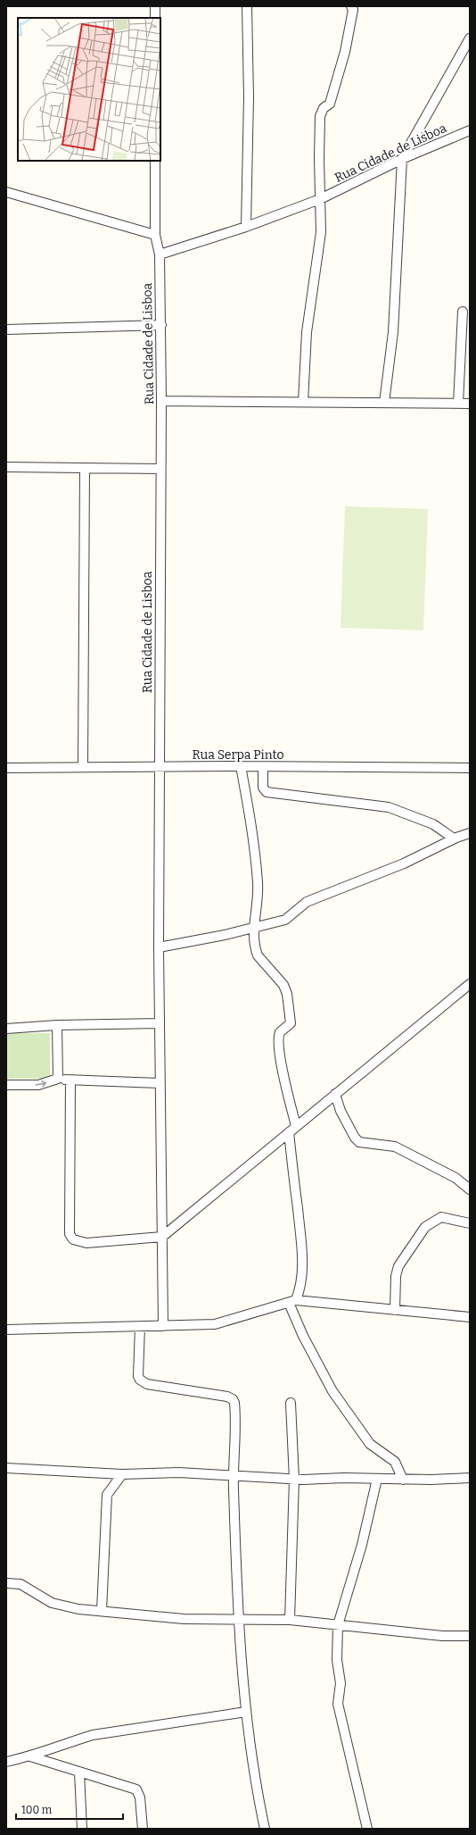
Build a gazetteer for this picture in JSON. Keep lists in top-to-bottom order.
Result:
{
  "streets": {
    "street": ["Rua Cidade de Lisboa", "Rua Serpa Pinto"]
  },
  "crossings": [
    ["Rua Cidade de Lisboa", "Rua Serpa Pinto"]
  ],
  "scale_bar": "100 m"
}
